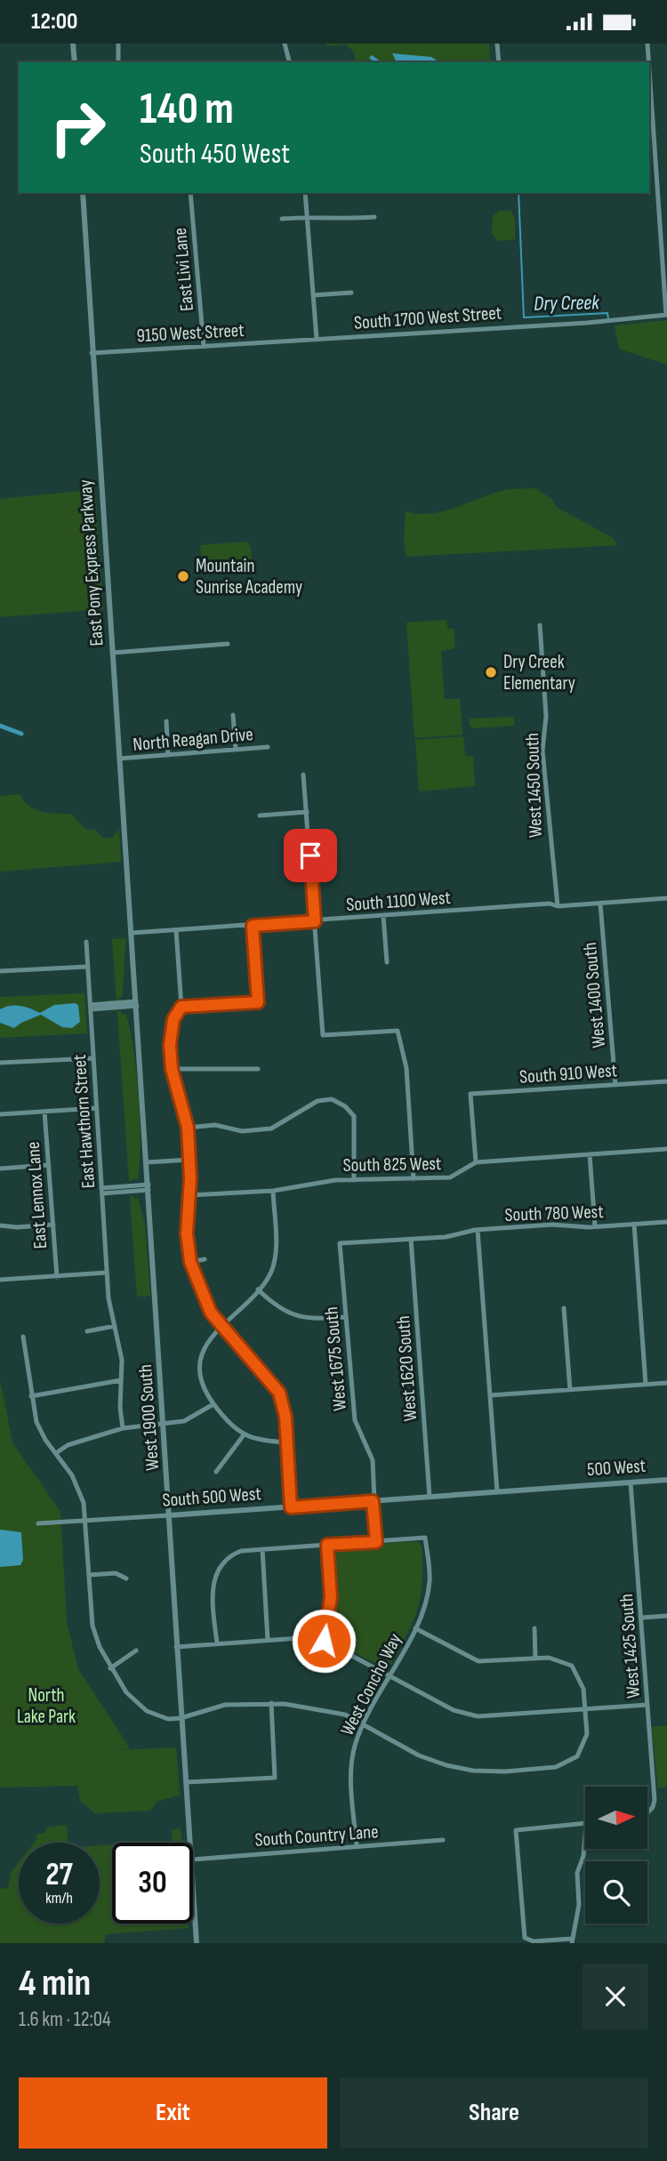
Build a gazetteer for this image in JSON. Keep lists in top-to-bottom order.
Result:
{
  "streets": {
    "street": [
      "East Livi Lane",
      "South 1700 West Street",
      "9150 West Street",
      "East Pony Express Parkway",
      "North Reagan Drive",
      "West 1450 South",
      "South 1100 West",
      "West 1400 South",
      "South 910 West",
      "East Hawthorn Street",
      "South 825 West",
      "East Lennox Lane",
      "South 780 West",
      "West 1675 South",
      "West 1620 South",
      "West 1900 South",
      "500 West",
      "South 500 West",
      "West 1425 South",
      "West Concho Way",
      "South Country Lane"
    ]
  },
  "crossings": [
    ["East Livi Lane", "9150 West Street"],
    ["South 1700 West Street", "9150 West Street"],
    ["9150 West Street", "East Pony Express Parkway"],
    ["East Pony Express Parkway", "North Reagan Drive"],
    ["East Pony Express Parkway", "South 1100 West"],
    ["East Pony Express Parkway", "West 1900 South"],
    ["West 1450 South", "South 1100 West"],
    ["South 1100 West", "West 1400 South"],
    ["South 1100 West", "West 1900 South"],
    ["West 1400 South", "South 910 West"],
    ["South 910 West", "South 825 West"],
    ["South 780 West", "West 1675 South"],
    ["South 780 West", "West 1620 South"],
    ["West 1675 South", "South 500 West"],
    ["West 1675 South", "West Concho Way"],
    ["West 1620 South", "South 500 West"],
    ["West 1900 South", "South 500 West"],
    ["500 West", "South 500 West"],
    ["500 West", "West 1425 South"],
    ["West Concho Way", "South Country Lane"]
  ],
  "water": ["Dry Creek"],
  "parks": ["North Lake Park"],
  "places": ["Mountain Sunrise Academy", "Dry Creek Elementary"],
  "north": "right",
  "page": {
    "status": "12:00",
    "turn": ["140 m", "South 450 West"],
    "speed": "27 km/h",
    "limit": "30",
    "heading": ["4 min", "1.6 km · 12:04"],
    "buttons": ["Exit", "Share"]
  }
}
